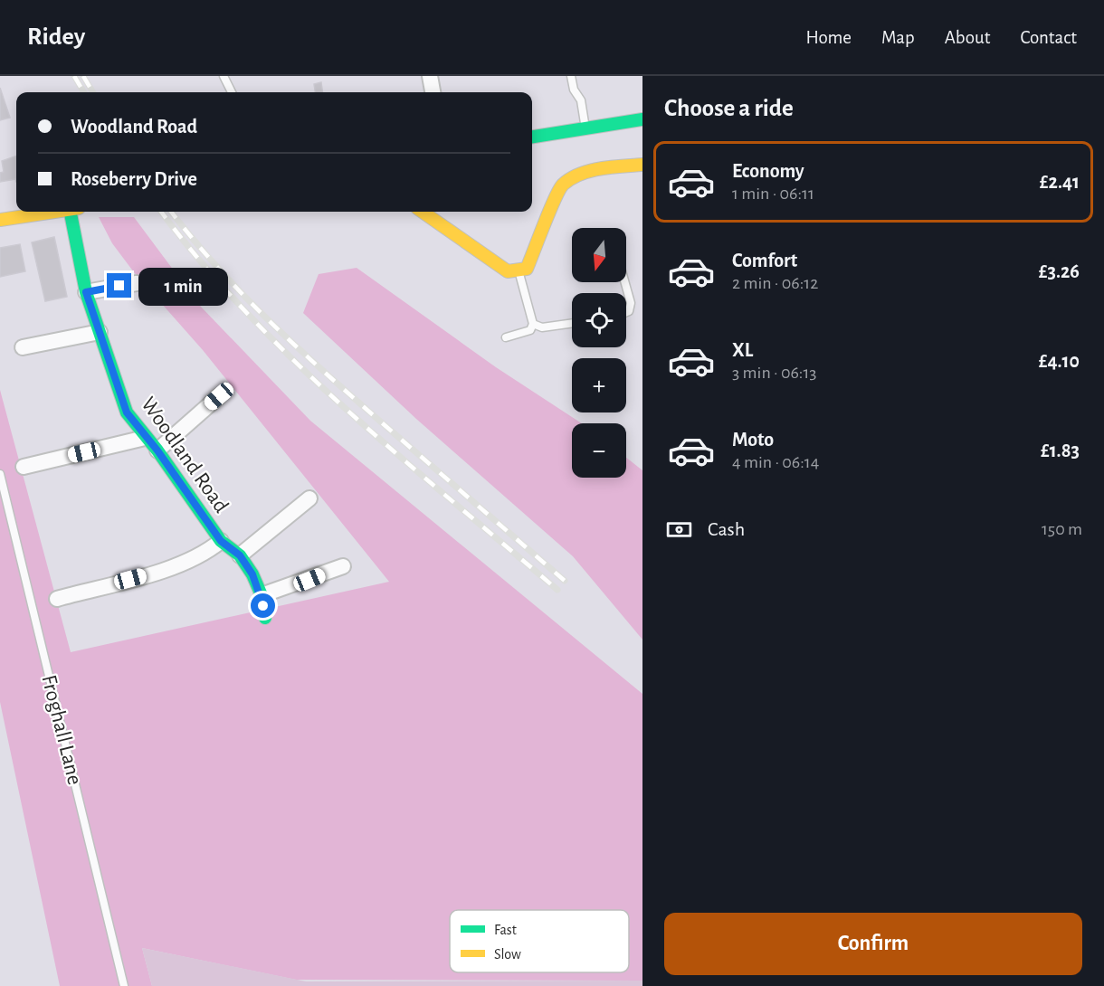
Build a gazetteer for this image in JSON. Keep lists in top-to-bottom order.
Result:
{
  "streets": {
    "street": ["Woodland Road"],
    "lane": ["Froghall Lane"]
  },
  "legend": ["Fast", "Slow"],
  "north": "bottom",
  "page": {
    "header": "Ridey",
    "nav": [
      "Home",
      "Map",
      "About",
      "Contact"
    ],
    "heading": "Choose a ride",
    "banner": ["Woodland Road", "Roseberry Drive"],
    "list": [
      {
        "name": "Economy",
        "note": "1 min · 06:11",
        "value": "£2.41"
      },
      {
        "name": "Comfort",
        "note": "2 min · 06:12",
        "value": "£3.26"
      },
      {
        "name": "XL",
        "note": "3 min · 06:13",
        "value": "£4.10"
      },
      {
        "name": "Moto",
        "note": "4 min · 06:14",
        "value": "£1.83"
      }
    ],
    "map_buttons": ["+", "−"],
    "bubble": "1 min",
    "pay": ["Cash", "150 m"],
    "buttons": "Confirm"
  }
}
